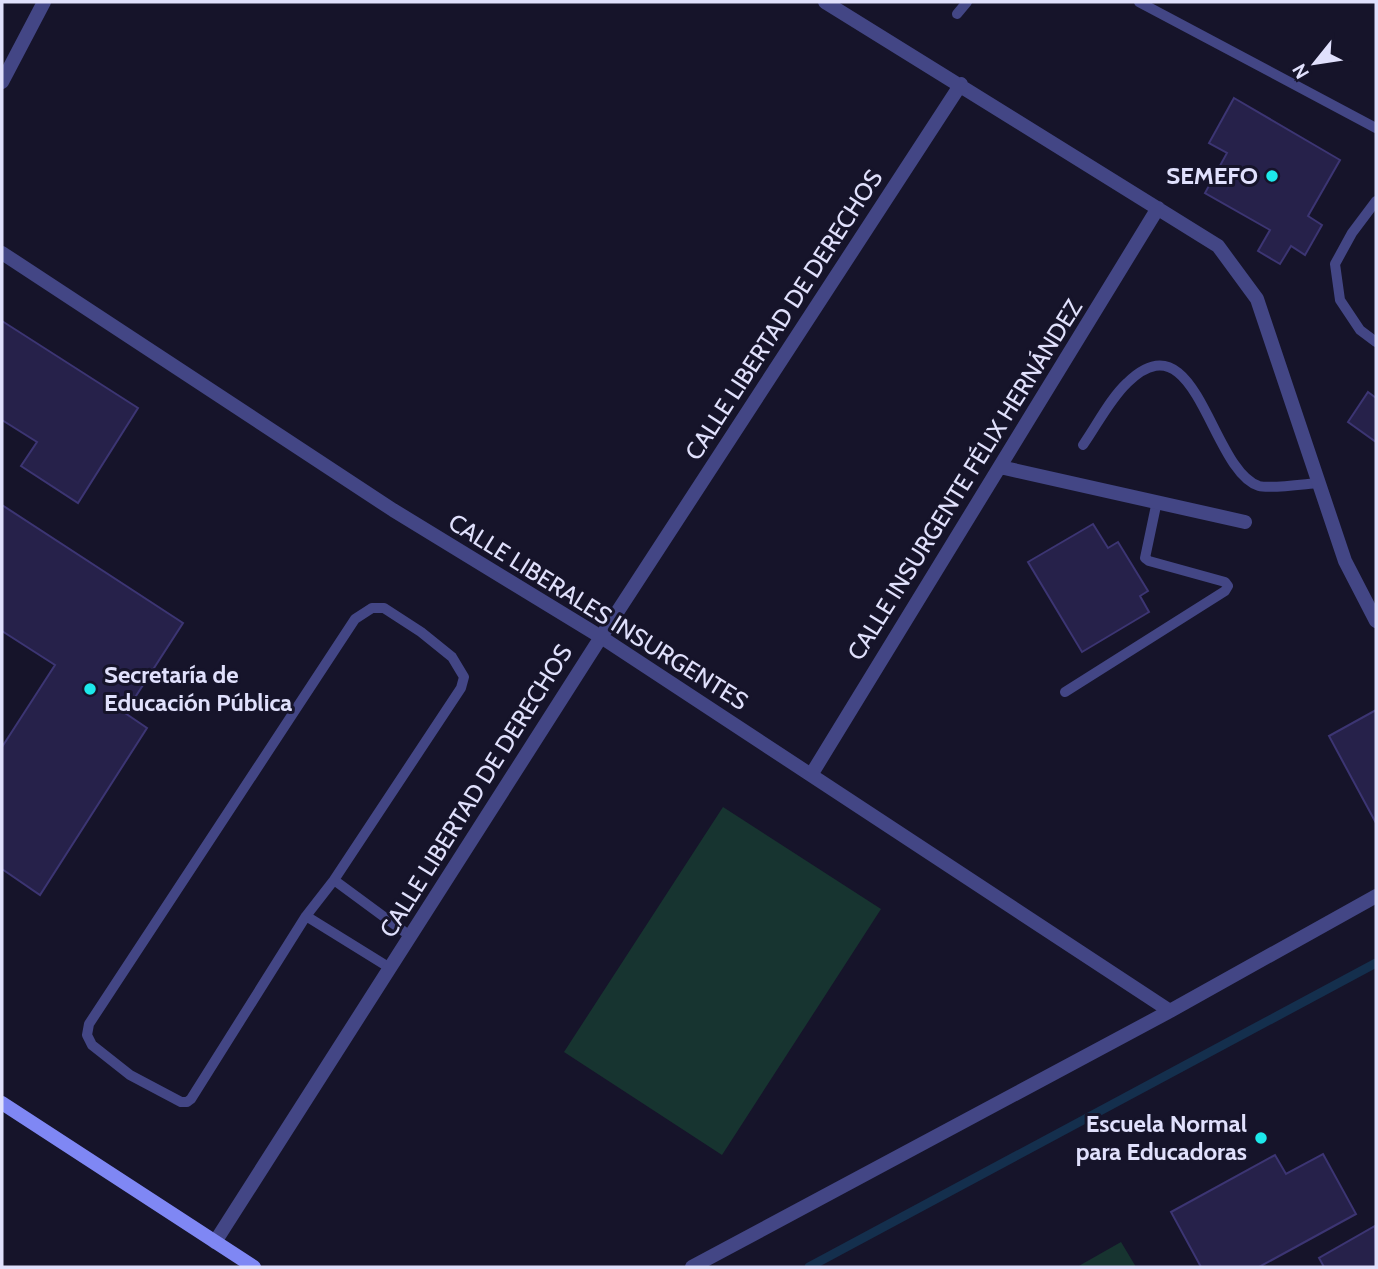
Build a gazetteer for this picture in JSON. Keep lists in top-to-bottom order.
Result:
{
  "streets": {
    "street": ["CALLE LIBERTAD DE DERECHOS", "CALLE INSURGENTE FÉLIX HERNÁNDEZ", "CALLE LIBERALES INSURGENTES"]
  },
  "crossings": [
    ["CALLE LIBERTAD DE DERECHOS", "CALLE LIBERALES INSURGENTES"],
    ["CALLE INSURGENTE FÉLIX HERNÁNDEZ", "CALLE LIBERALES INSURGENTES"]
  ],
  "places": ["SEMEFO", "Secretaría de Educación Pública", "Escuela Normal para Educadoras"],
  "north": "bottom left"
}
